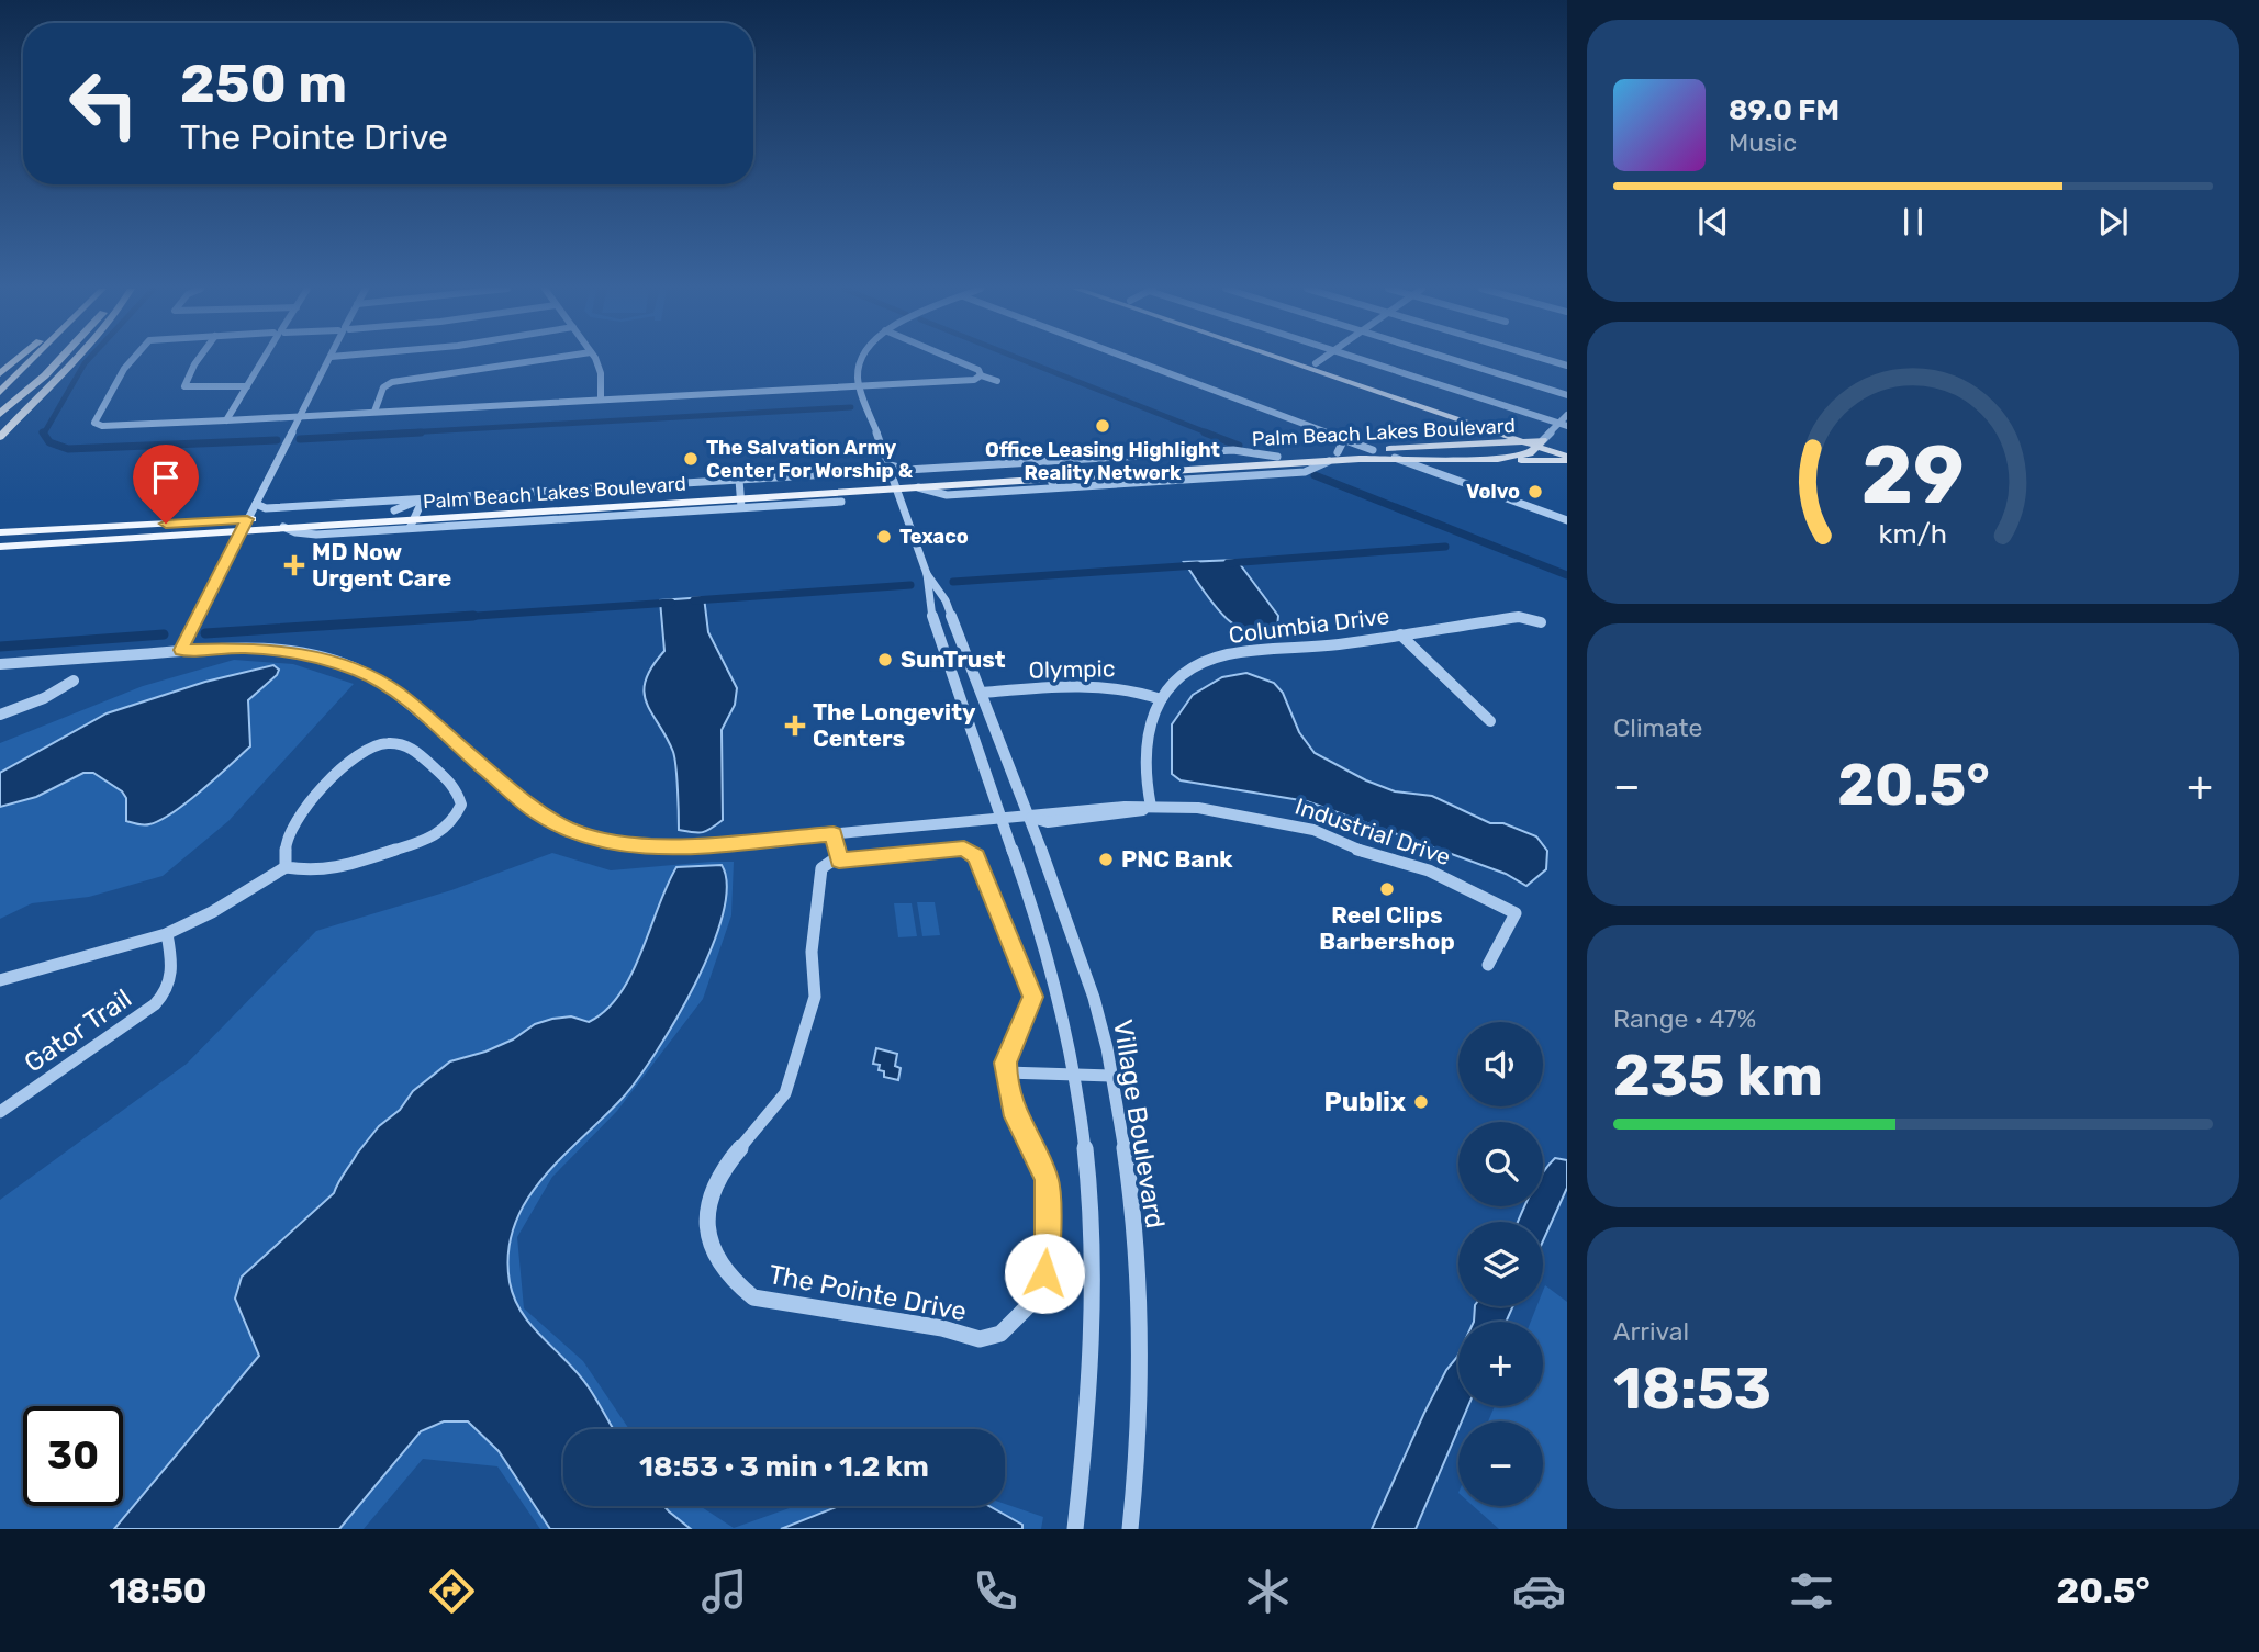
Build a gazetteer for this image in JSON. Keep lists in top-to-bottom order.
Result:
{
  "streets": {
    "main road": ["Palm Beach Lakes Boulevard"],
    "street": [
      "Columbia Drive",
      "Olympic",
      "Industrial Drive",
      "Gator Trail",
      "Village Boulevard",
      "The Pointe Drive"
    ]
  },
  "crossings": [
    ["Palm Beach Lakes Boulevard", "Village Boulevard"],
    ["Columbia Drive", "Olympic"],
    ["Columbia Drive", "Industrial Drive"],
    ["Olympic", "Village Boulevard"],
    ["Industrial Drive", "Village Boulevard"]
  ],
  "places": {
    "other": [
      "Office Leasing Highlight Reality Network",
      "The Salvation Army Center For Worship &",
      "Volvo",
      "Texaco",
      "SunTrust",
      "PNC Bank",
      "Reel Clips Barbershop",
      "Publix"
    ],
    "health": ["MD Now Urgent Care", "The Longevity Centers"]
  },
  "page": {
    "turn": ["250 m", "The Pointe Drive"],
    "song": ["89.0 FM", "Music"],
    "tile": [
      "Climate",
      ["Range · 47%", "235 km"],
      ["Arrival", "18:53"]
    ],
    "heat": ["−", "20.5°", "+"],
    "map_buttons": ["+", "−"],
    "limit": "30",
    "trip": "18:53 · 3 min · 1.2 km",
    "tabs": ["18:50", "20.5°"],
    "gauge": ["29", "km/h"]
  }
}
